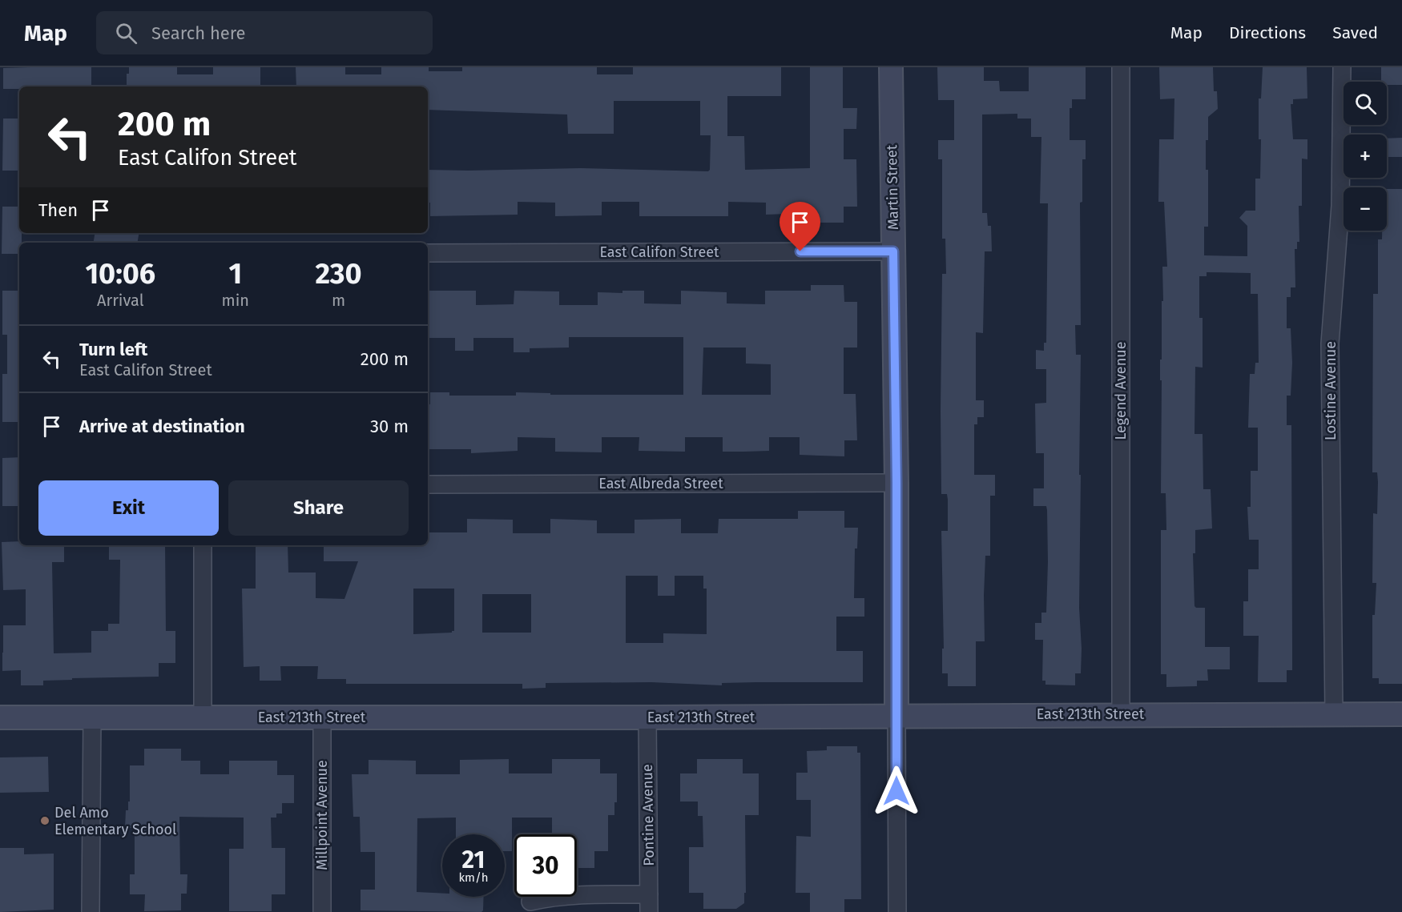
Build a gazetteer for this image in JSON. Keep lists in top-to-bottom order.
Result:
{
  "streets": {
    "street": [
      "Martin Street",
      "East Califon Street",
      "Legend Avenue",
      "Lostine Avenue",
      "East Albreda Street",
      "East 213th Street",
      "Millpoint Avenue",
      "Pontine Avenue"
    ]
  },
  "crossings": [
    ["Martin Street", "East Califon Street"],
    ["Martin Street", "East Albreda Street"],
    ["Martin Street", "East 213th Street"],
    ["Legend Avenue", "East 213th Street"],
    ["Lostine Avenue", "East 213th Street"],
    ["East 213th Street", "Millpoint Avenue"],
    ["East 213th Street", "Pontine Avenue"]
  ],
  "places": ["Del Amo Elementary School"],
  "page": {
    "header": "Map",
    "search": "Search here",
    "nav": ["Map", "Directions", "Saved"],
    "map_buttons": ["+", "−"],
    "turn": ["200 m", "East Califon Street"],
    "then": "Then",
    "eta": [
      "10:06",
      "Arrival",
      "1",
      "min",
      "230",
      "m"
    ],
    "list": [
      {
        "name": "Turn left",
        "note": "East Califon Street",
        "value": "200 m"
      },
      {
        "name": "Arrive at destination",
        "value": "30 m"
      }
    ],
    "buttons": ["Exit", "Share"],
    "speed": "21 km/h",
    "limit": "30"
  }
}
